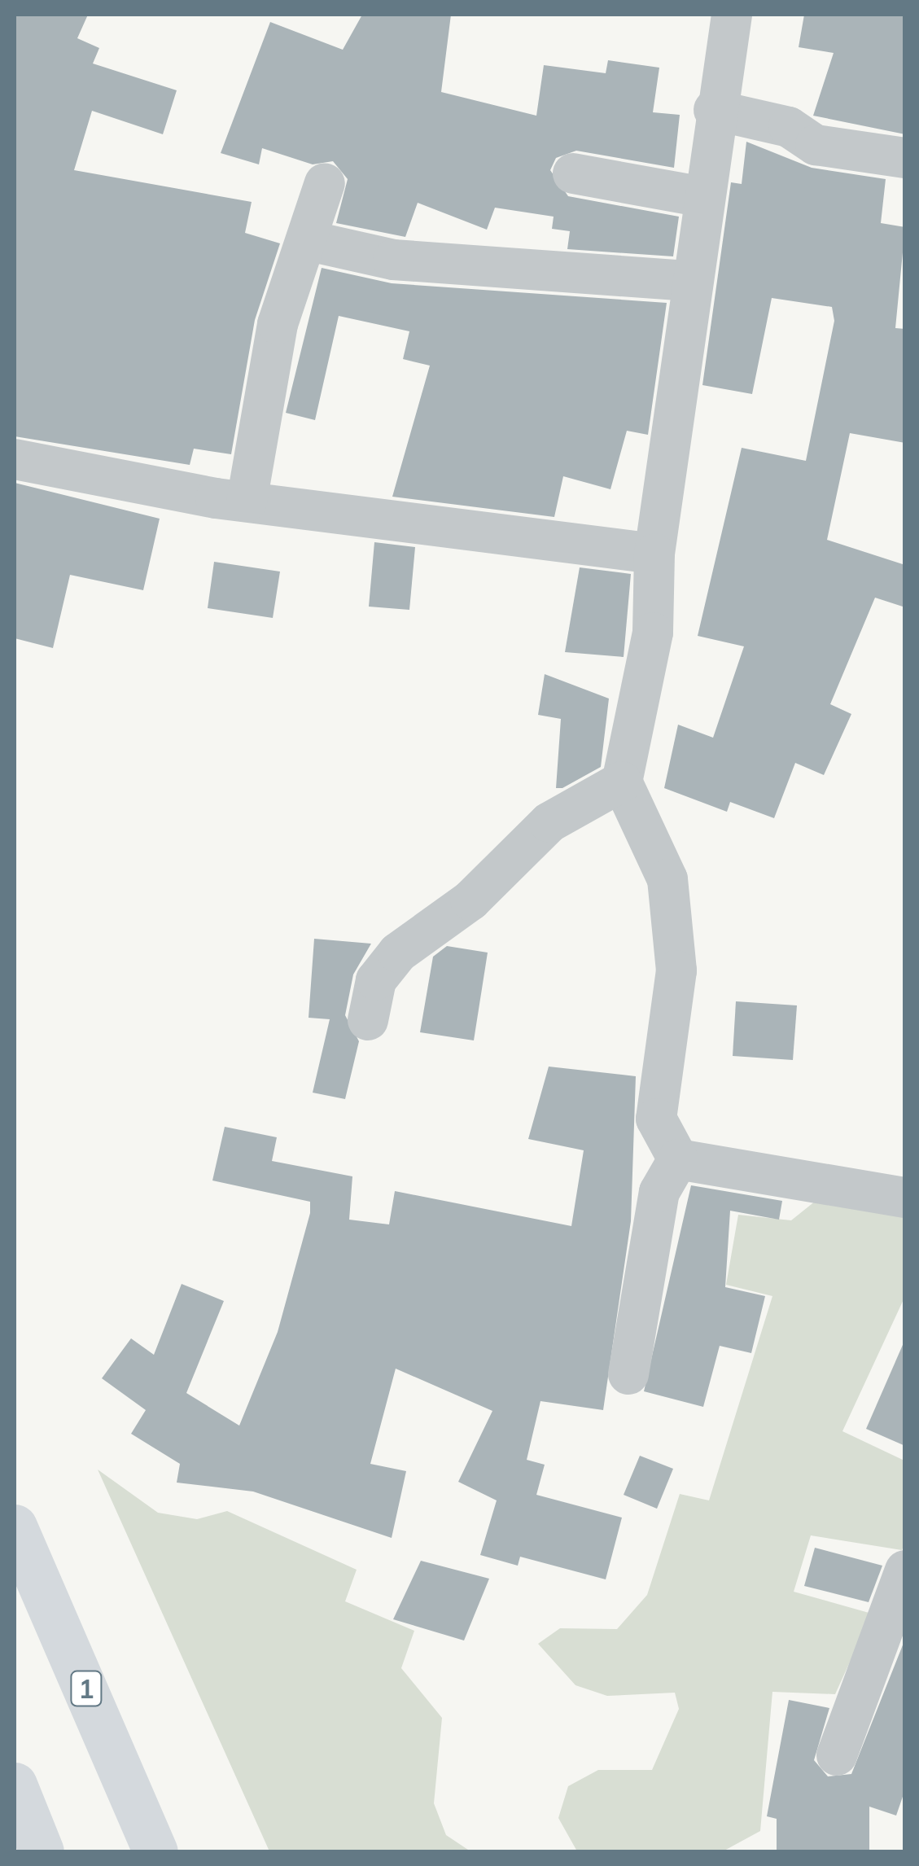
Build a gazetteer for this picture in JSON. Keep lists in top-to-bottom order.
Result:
{
  "streets": {
    "highway": ["1"]
  }
}
